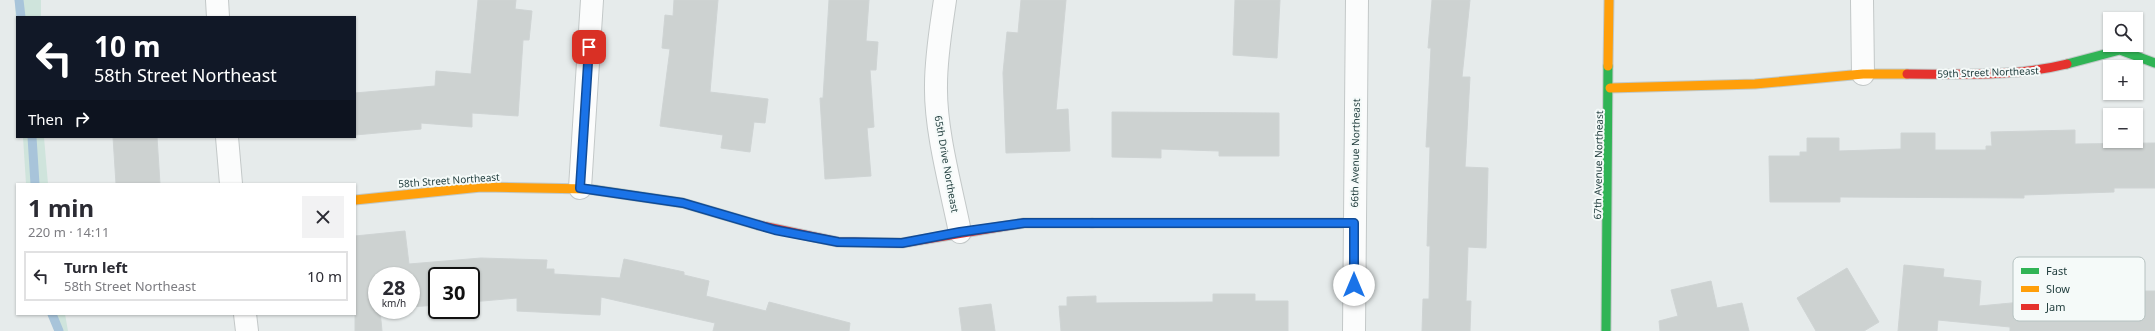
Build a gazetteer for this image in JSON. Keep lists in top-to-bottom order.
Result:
{
  "streets": {
    "street": [
      "59th Street Northeast",
      "66th Avenue Northeast",
      "65th Drive Northeast",
      "67th Avenue Northeast",
      "58th Street Northeast"
    ]
  },
  "crossings": [
    ["59th Street Northeast", "67th Avenue Northeast"],
    ["66th Avenue Northeast", "58th Street Northeast"],
    ["65th Drive Northeast", "58th Street Northeast"]
  ],
  "legend": ["Fast", "Slow", "Jam"],
  "page": {
    "map_buttons": ["+", "−"],
    "turn": ["10 m", "58th Street Northeast"],
    "then": "Then",
    "heading": ["1 min", "220 m · 14:11"],
    "list": [
      {
        "name": "Turn left",
        "note": "58th Street Northeast",
        "value": "10 m"
      }
    ],
    "speed": "28 km/h",
    "limit": "30"
  }
}
